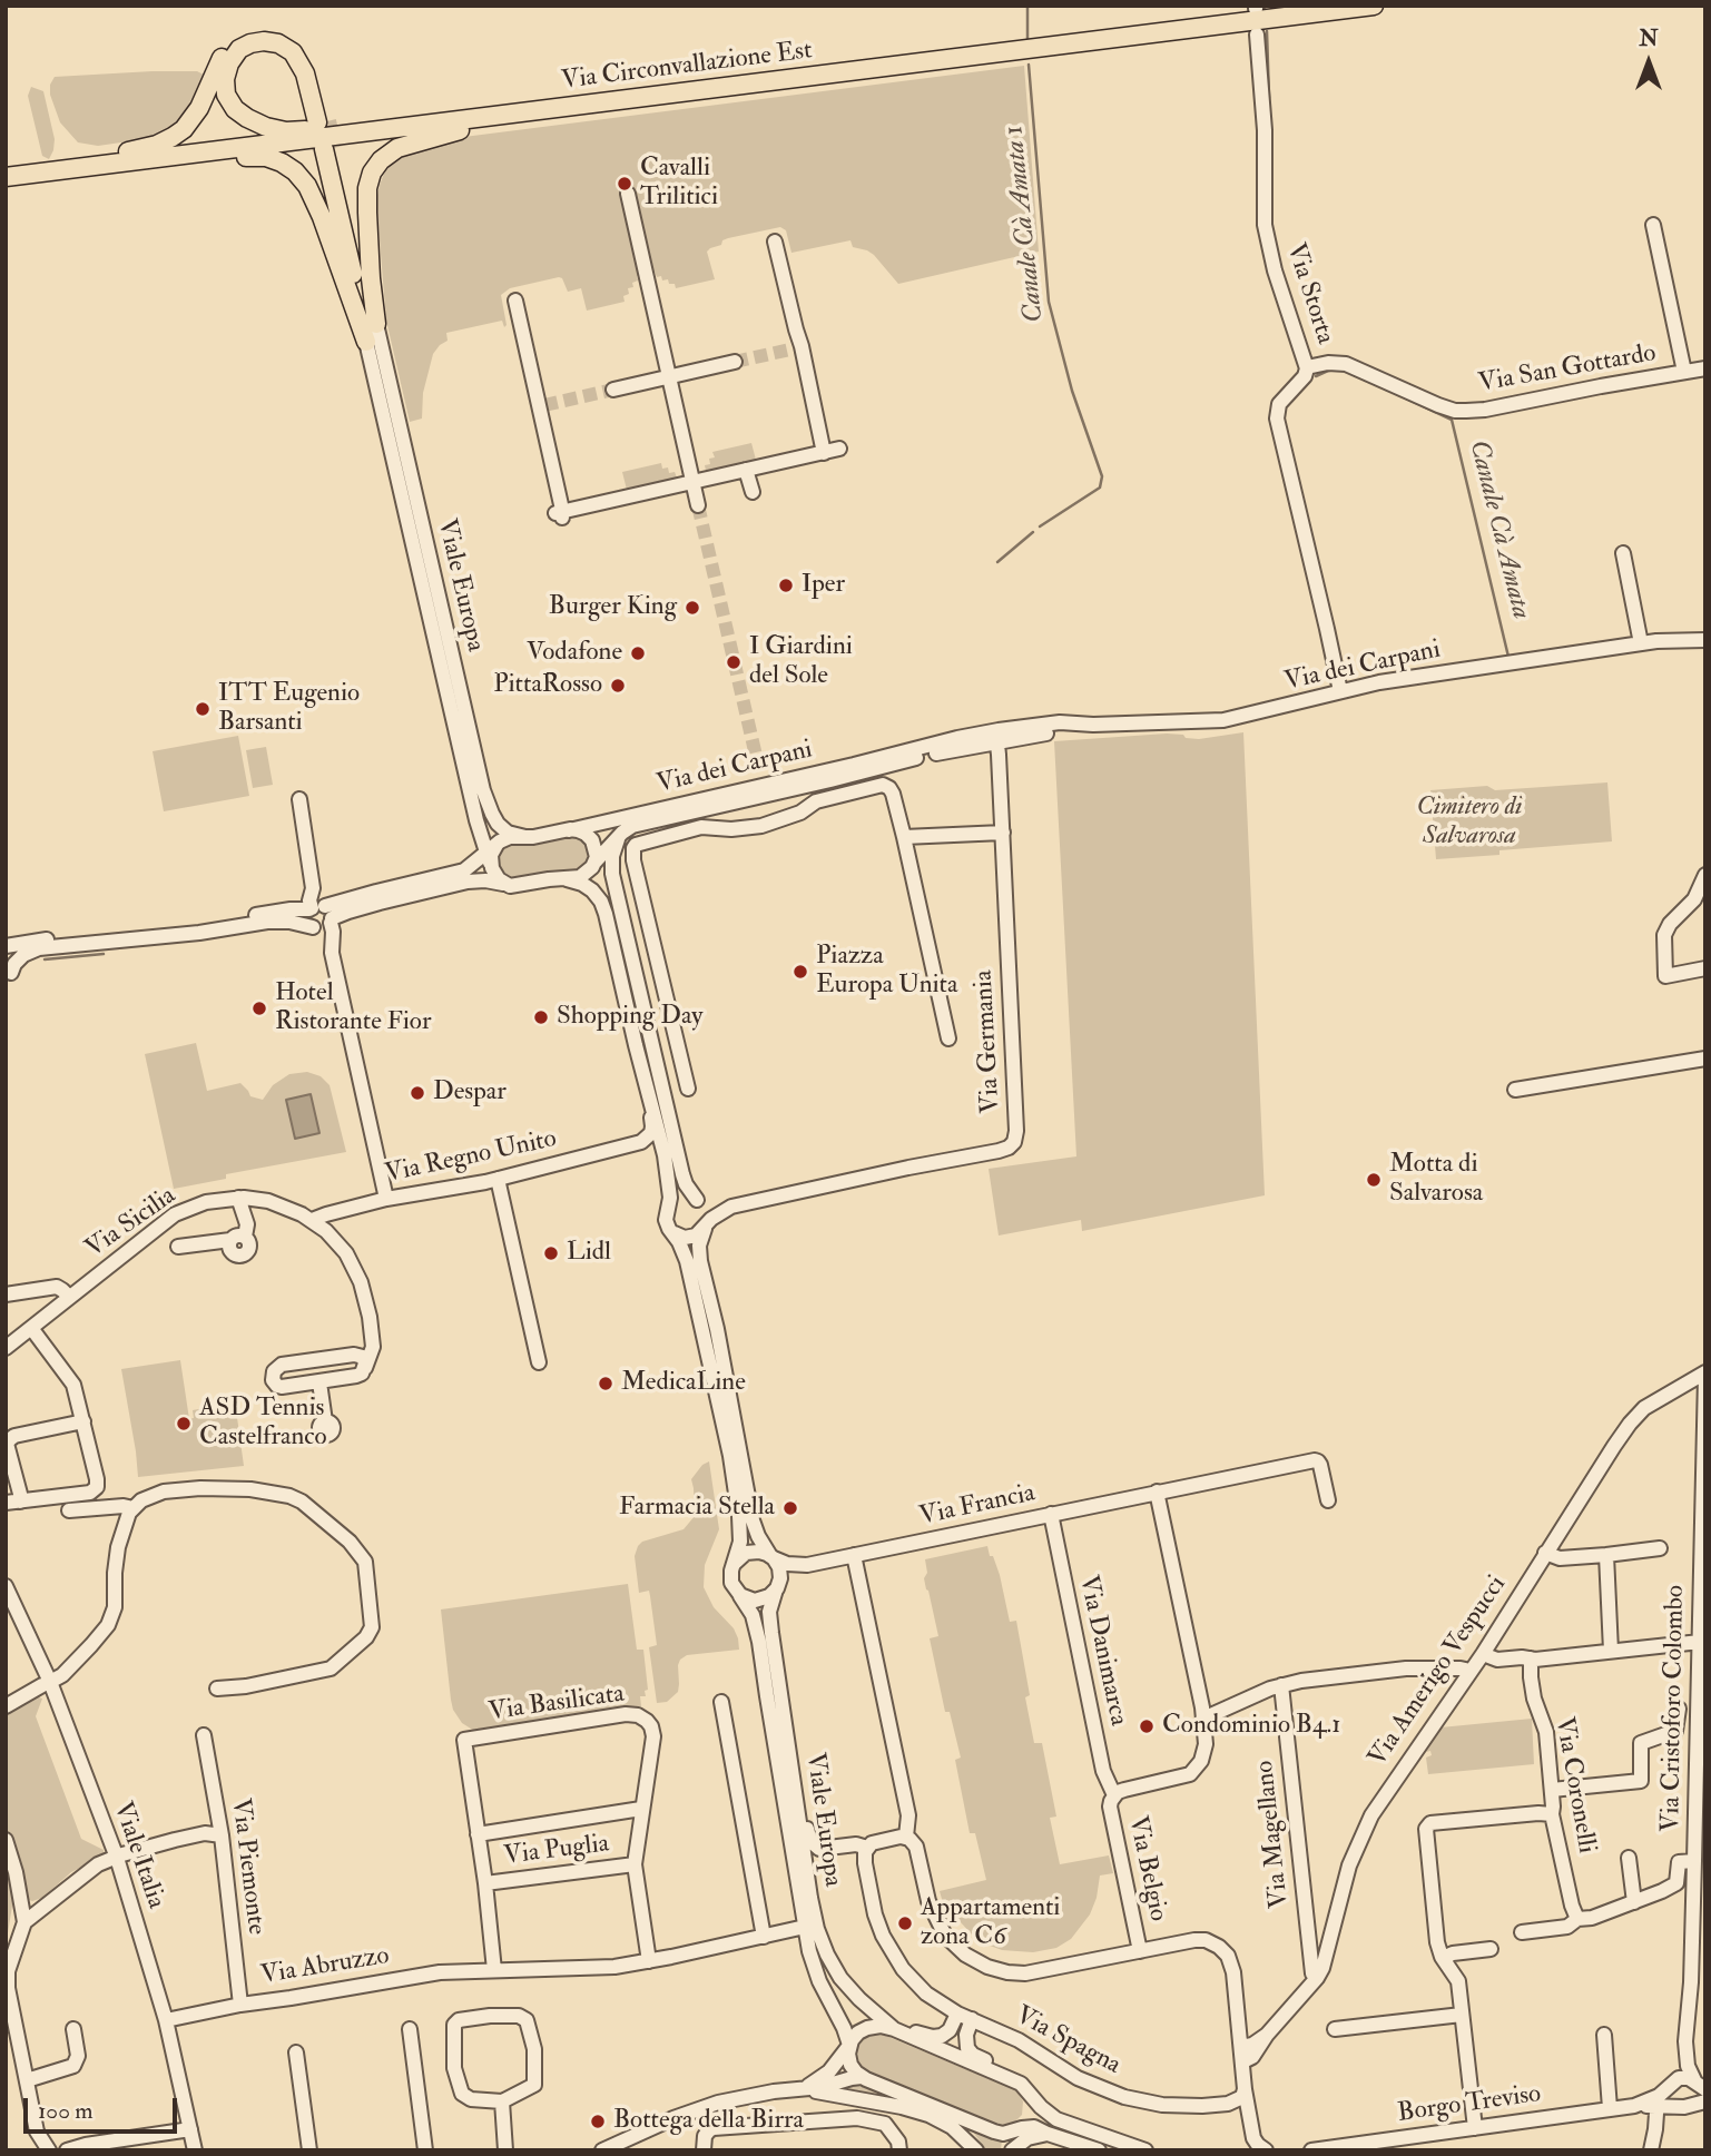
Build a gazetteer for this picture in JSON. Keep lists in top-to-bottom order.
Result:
{
  "streets": {
    "main road": ["Via Circonvallazione Est"],
    "street": [
      "Via Storta",
      "Via San Gottardo",
      "Viale Europa",
      "Via dei Carpani",
      "Via Germania",
      "Via Regno Unito",
      "Via Sicilia",
      "Via Francia",
      "Via Danimarca",
      "Via Amerigo Vespucci",
      "Via Basilicata",
      "Via Cristoforo Colombo",
      "Via Coronelli",
      "Via Magellano",
      "Via Puglia",
      "Viale Italia",
      "Via Piemonte",
      "Via Belgio",
      "Via Abruzzo",
      "Via Spagna",
      "Borgo Treviso"
    ]
  },
  "crossings": [
    ["Via Storta", "Via San Gottardo"],
    ["Via Storta", "Via dei Carpani"],
    ["Viale Europa", "Via dei Carpani"],
    ["Viale Europa", "Via Germania"],
    ["Viale Europa", "Via Francia"],
    ["Viale Europa", "Via Abruzzo"],
    ["Via dei Carpani", "Via Germania"],
    ["Via Regno Unito", "Via Sicilia"],
    ["Via Francia", "Via Danimarca"],
    ["Via Danimarca", "Via Belgio"],
    ["Via Amerigo Vespucci", "Via Cristoforo Colombo"],
    ["Via Amerigo Vespucci", "Via Magellano"],
    ["Via Amerigo Vespucci", "Via Spagna"],
    ["Via Cristoforo Colombo", "Borgo Treviso"],
    ["Viale Italia", "Via Abruzzo"],
    ["Via Piemonte", "Via Abruzzo"],
    ["Via Belgio", "Via Spagna"]
  ],
  "water": ["Canale Cà Amata 1", "Canale Cà Amata"],
  "parks": ["Cimitero di Salvarosa"],
  "places": [
    "Cavalli Trilitici",
    "Iper",
    "Burger King",
    "Vodafone",
    "I Giardini del Sole",
    "PittaRosso",
    "ITT Eugenio Barsanti",
    "Piazza Europa Unita",
    "Hotel Ristorante Fior",
    "Shopping Day",
    "Despar",
    "Motta di Salvarosa",
    "Lidl",
    "MedicaLine",
    "ASD Tennis Castelfranco",
    "Farmacia Stella",
    "Condominio B4.1",
    "Appartamenti zona C6",
    "Bottega della Birra"
  ],
  "scale_bar": "100 m",
  "north": "top"
}
